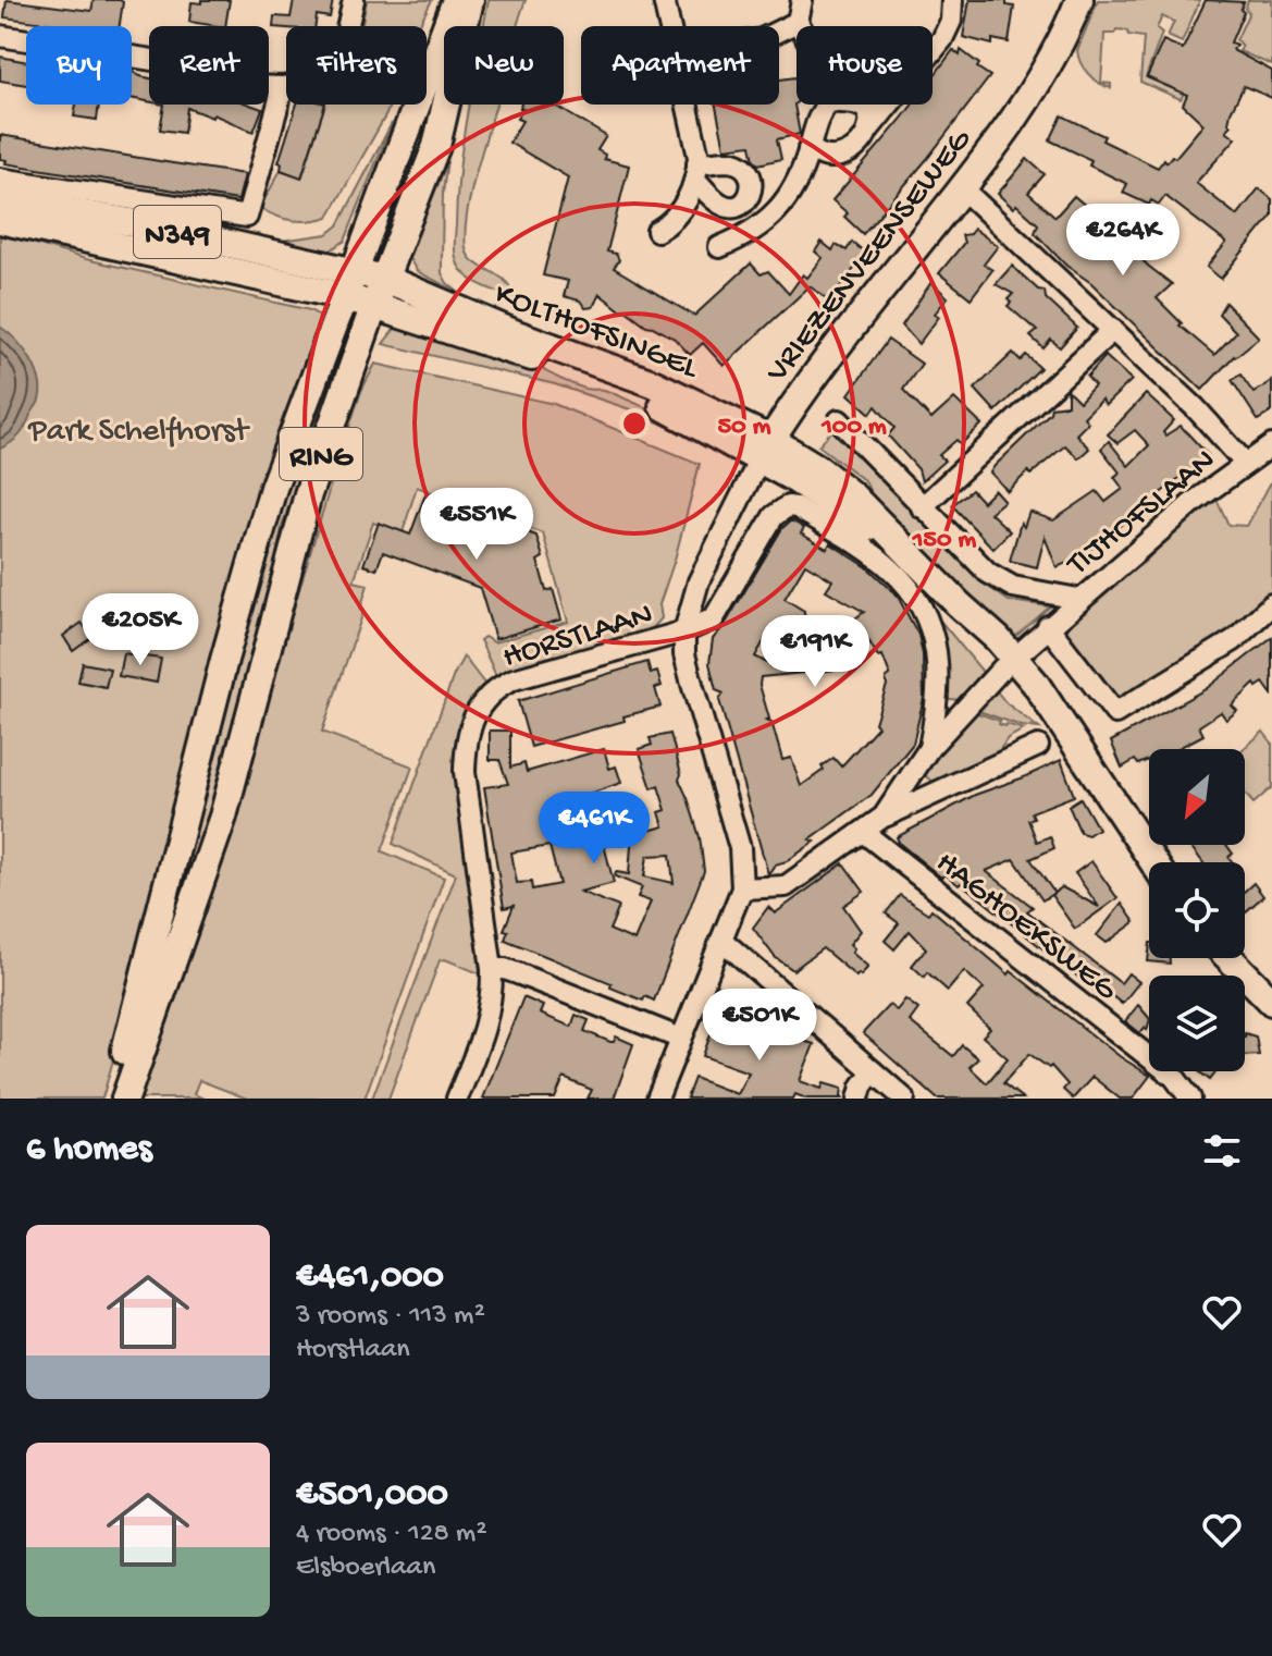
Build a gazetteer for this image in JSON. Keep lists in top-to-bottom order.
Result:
{
  "streets": {
    "main road": [
      "N349",
      "VRIEZENVEENSEWEG",
      "KOLTHOFSINGEL",
      "RING"
    ],
    "street": ["TIJHOFSLAAN", "HORSTLAAN", "HAGHOEKSWEG"]
  },
  "crossings": [
    ["N349", "KOLTHOFSINGEL"],
    ["N349", "RING"],
    ["VRIEZENVEENSEWEG", "KOLTHOFSINGEL"],
    ["VRIEZENVEENSEWEG", "TIJHOFSLAAN"],
    ["VRIEZENVEENSEWEG", "HORSTLAAN"],
    ["KOLTHOFSINGEL", "RING"],
    ["KOLTHOFSINGEL", "TIJHOFSLAAN"],
    ["TIJHOFSLAAN", "HORSTLAAN"],
    ["TIJHOFSLAAN", "HAGHOEKSWEG"]
  ],
  "parks": ["Park Schelfhorst"],
  "north": "bottom left",
  "page": {
    "chip": [
      "Buy",
      "Rent",
      "Filters",
      "New",
      "Apartment",
      "House"
    ],
    "price": [
      "€264K",
      "€551K",
      "€205K",
      "€191K",
      "€461K",
      "€501K"
    ],
    "heading": "6 homes",
    "list": [
      {
        "name": "€461,000",
        "note": "3 rooms · 113 m² · Horstlaan"
      },
      {
        "name": "€501,000",
        "note": "4 rooms · 128 m² · Elsboerlaan"
      }
    ]
  },
  "rings": ["50 m", "100 m", "150 m"]
}
